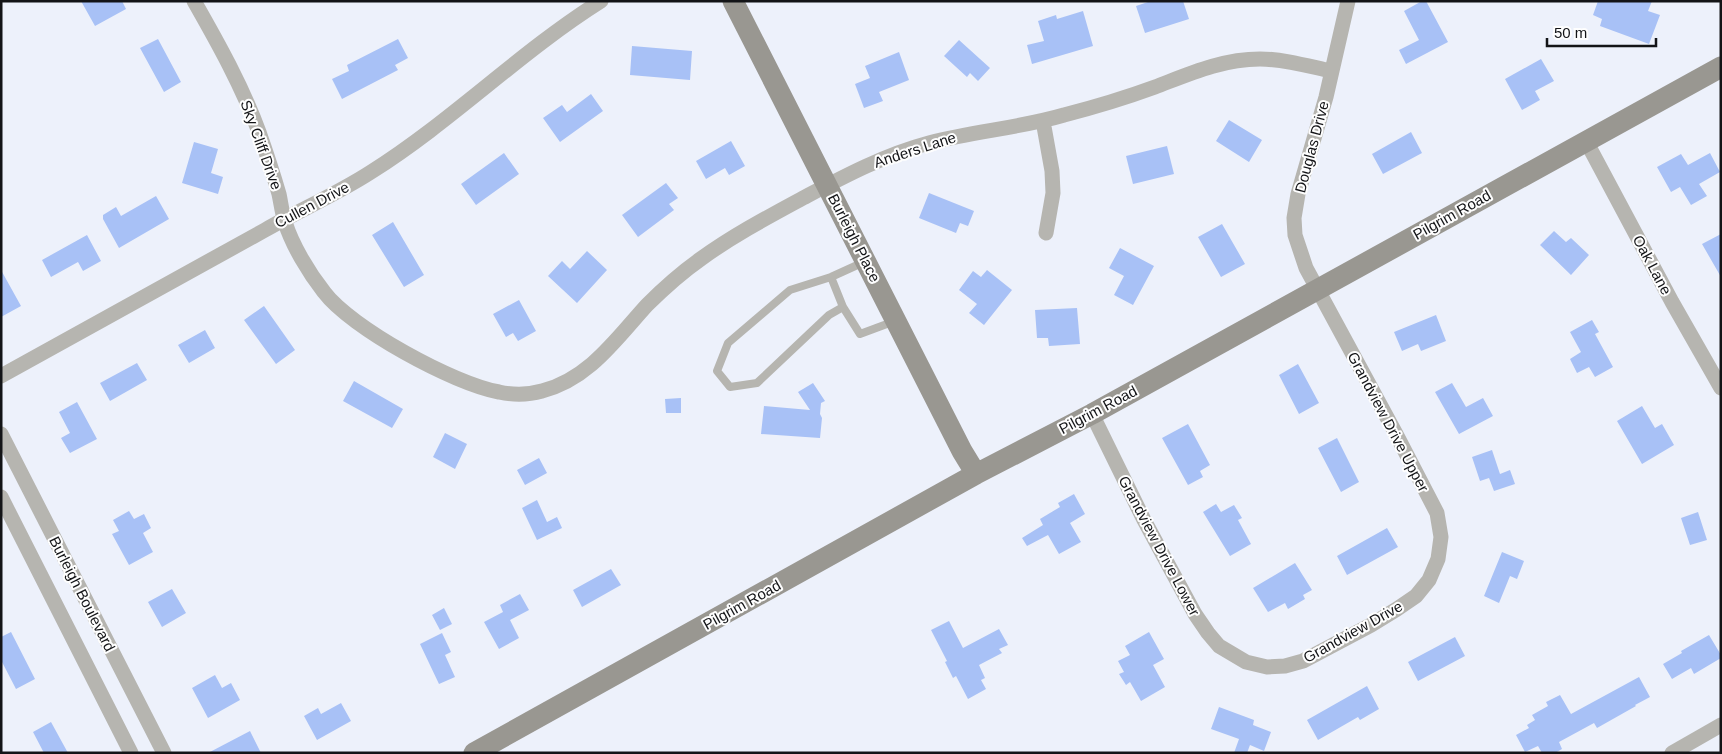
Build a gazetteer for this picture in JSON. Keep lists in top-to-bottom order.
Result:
{
  "streets": {
    "main road": ["Pilgrim Road", "Burleigh Place"],
    "street": [
      "Sky Cliff Drive",
      "Douglas Drive",
      "Anders Lane",
      "Cullen Drive",
      "Oak Lane",
      "Grandview Drive Upper",
      "Grandview Drive Lower",
      "Burleigh Boulevard",
      "Grandview Drive"
    ]
  },
  "crossings": [
    ["Sky Cliff Drive", "Anders Lane"],
    ["Sky Cliff Drive", "Cullen Drive"],
    ["Douglas Drive", "Anders Lane"],
    ["Douglas Drive", "Pilgrim Road"],
    ["Douglas Drive", "Grandview Drive Upper"],
    ["Anders Lane", "Burleigh Place"],
    ["Pilgrim Road", "Burleigh Place"],
    ["Pilgrim Road", "Oak Lane"],
    ["Pilgrim Road", "Grandview Drive Upper"],
    ["Pilgrim Road", "Grandview Drive Lower"],
    ["Grandview Drive Upper", "Grandview Drive"],
    ["Grandview Drive Lower", "Grandview Drive"]
  ],
  "scale_bar": "50 m"
}
